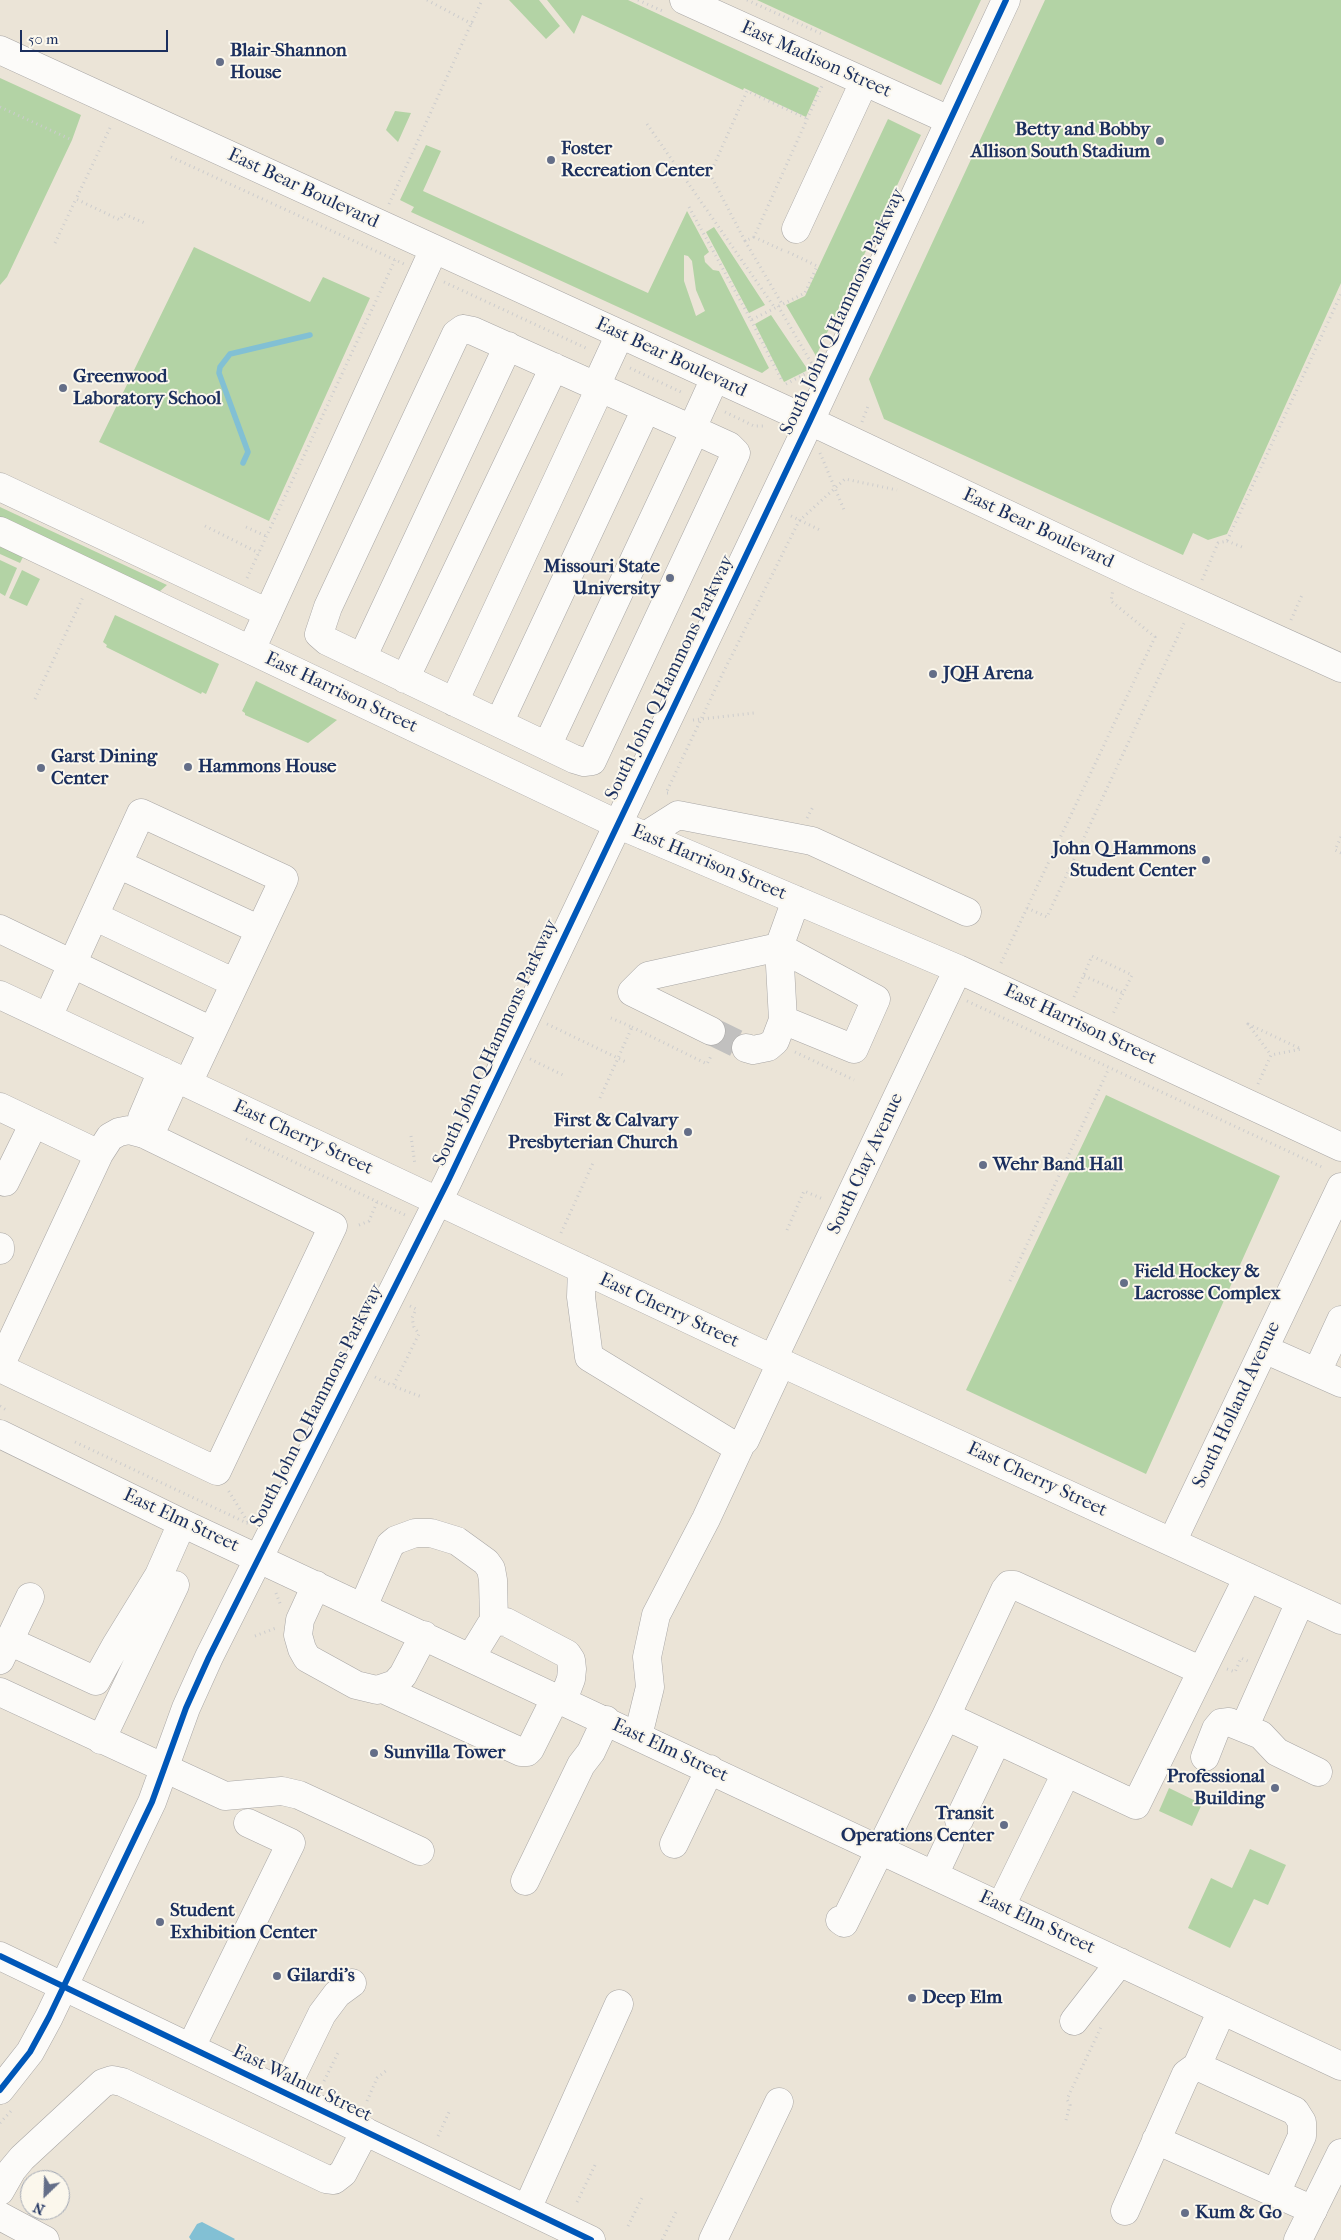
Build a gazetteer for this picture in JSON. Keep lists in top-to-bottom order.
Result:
{
  "streets": {
    "street": [
      "East Madison Street",
      "East Bear Boulevard",
      "South John Q Hammons Parkway",
      "East Harrison Street",
      "East Cherry Street",
      "South Clay Avenue",
      "South Holland Avenue",
      "East Elm Street",
      "East Walnut Street"
    ]
  },
  "crossings": [
    ["East Madison Street", "South John Q Hammons Parkway"],
    ["East Bear Boulevard", "South John Q Hammons Parkway"],
    ["South John Q Hammons Parkway", "East Harrison Street"],
    ["South John Q Hammons Parkway", "East Cherry Street"],
    ["South John Q Hammons Parkway", "East Elm Street"],
    ["South John Q Hammons Parkway", "East Walnut Street"],
    ["East Harrison Street", "South Clay Avenue"],
    ["East Cherry Street", "South Clay Avenue"],
    ["East Cherry Street", "South Holland Avenue"],
    ["South Clay Avenue", "East Elm Street"]
  ],
  "places": [
    "Blair-Shannon House",
    "Betty and Bobby Allison South Stadium",
    "Foster Recreation Center",
    "Greenwood Laboratory School",
    "Missouri State University",
    "JQH Arena",
    "Hammons House",
    "Garst Dining Center",
    "John Q Hammons Student Center",
    "First & Calvary Presbyterian Church",
    "Wehr Band Hall",
    "Field Hockey & Lacrosse Complex",
    "Sunvilla Tower",
    "Professional Building",
    "Transit Operations Center",
    "Student Exhibition Center",
    "Gilardi's",
    "Deep Elm",
    "Kum & Go"
  ],
  "scale_bar": "50 m",
  "north": "bottom left"
}
